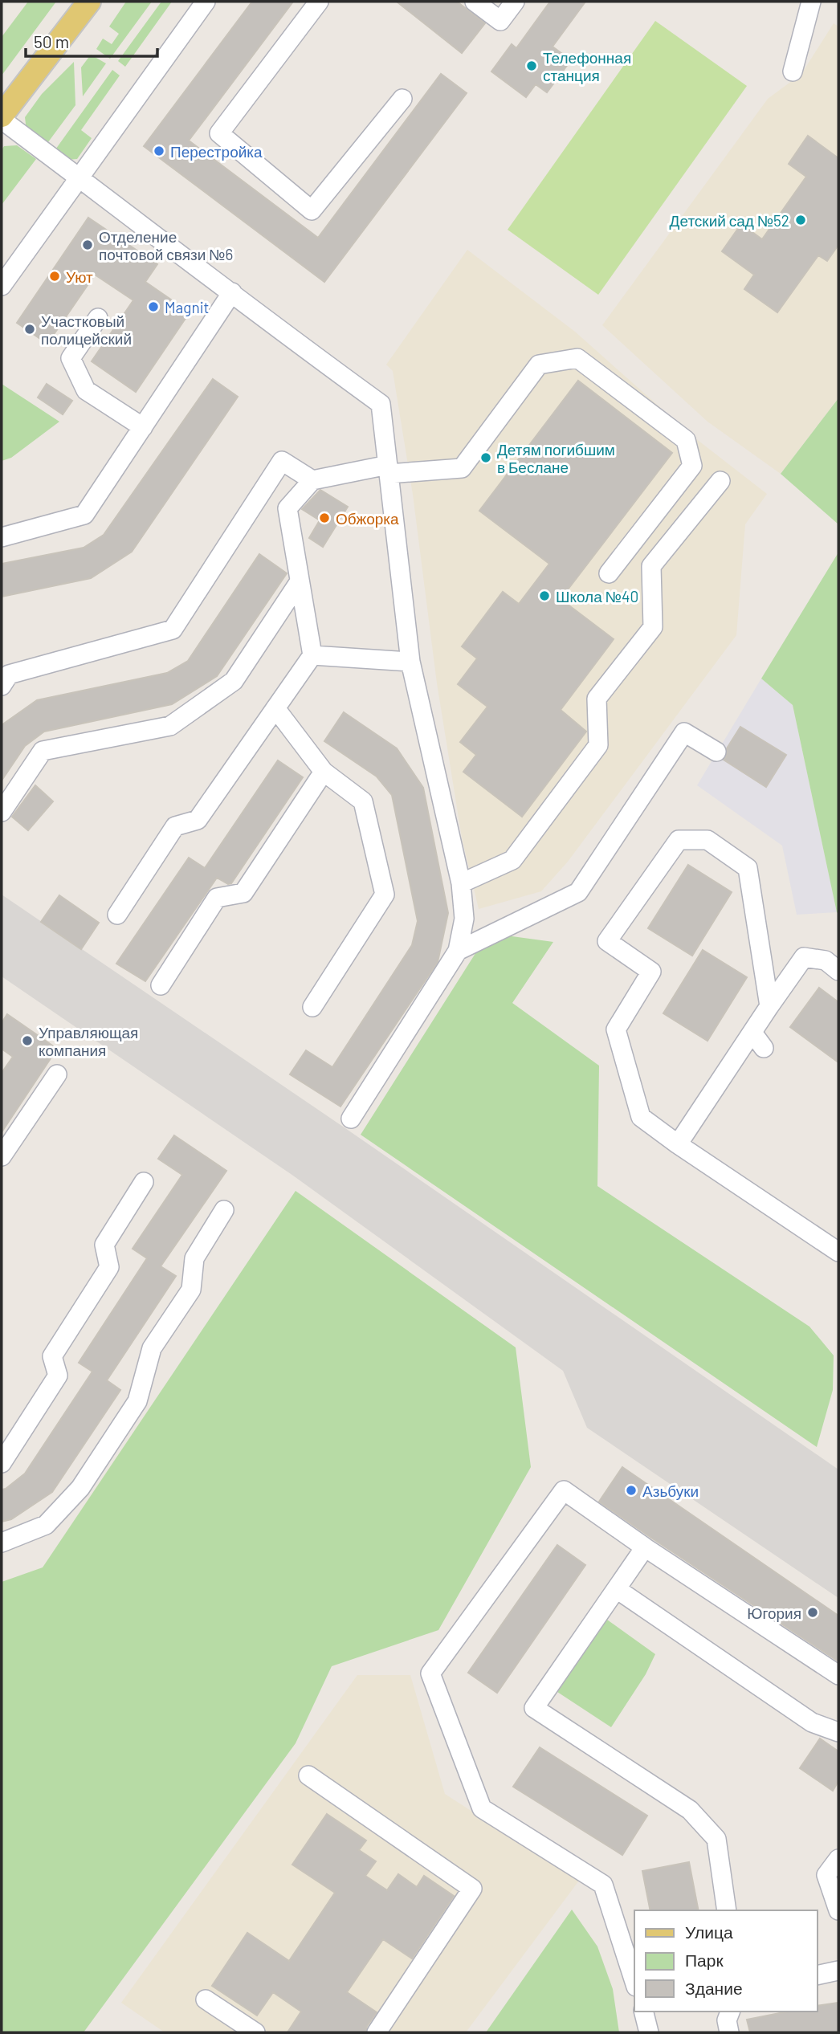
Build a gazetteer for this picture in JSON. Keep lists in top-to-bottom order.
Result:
{
  "places": [
    "Телефонная станция",
    "Перестройка",
    "Детский сад №52",
    "Отделение почтовой связи №6",
    "Уют",
    "Magnit",
    "Участковый полицейский",
    "Детям погибшим в Беслане",
    "Обжорка",
    "Школа №40",
    "Управляющая компания",
    "Азьбуки",
    "Югория"
  ],
  "legend": ["Улица", "Парк", "Здание"],
  "scale_bar": "50 m"
}
